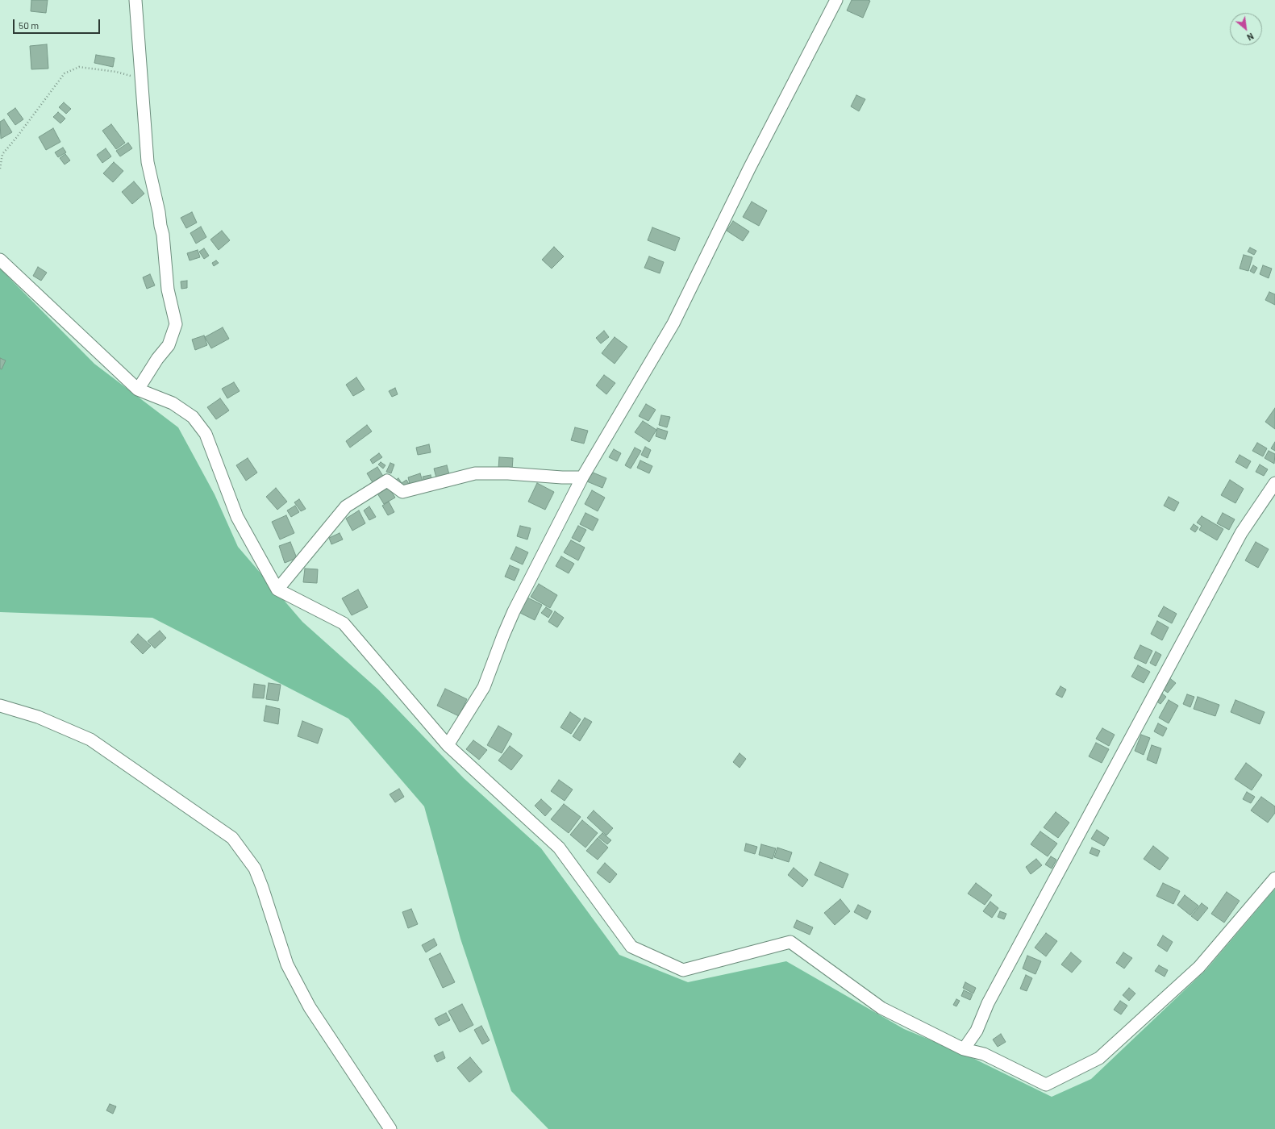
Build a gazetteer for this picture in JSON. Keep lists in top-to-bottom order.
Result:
{
  "scale_bar": "50 m",
  "north": "bottom right"
}
